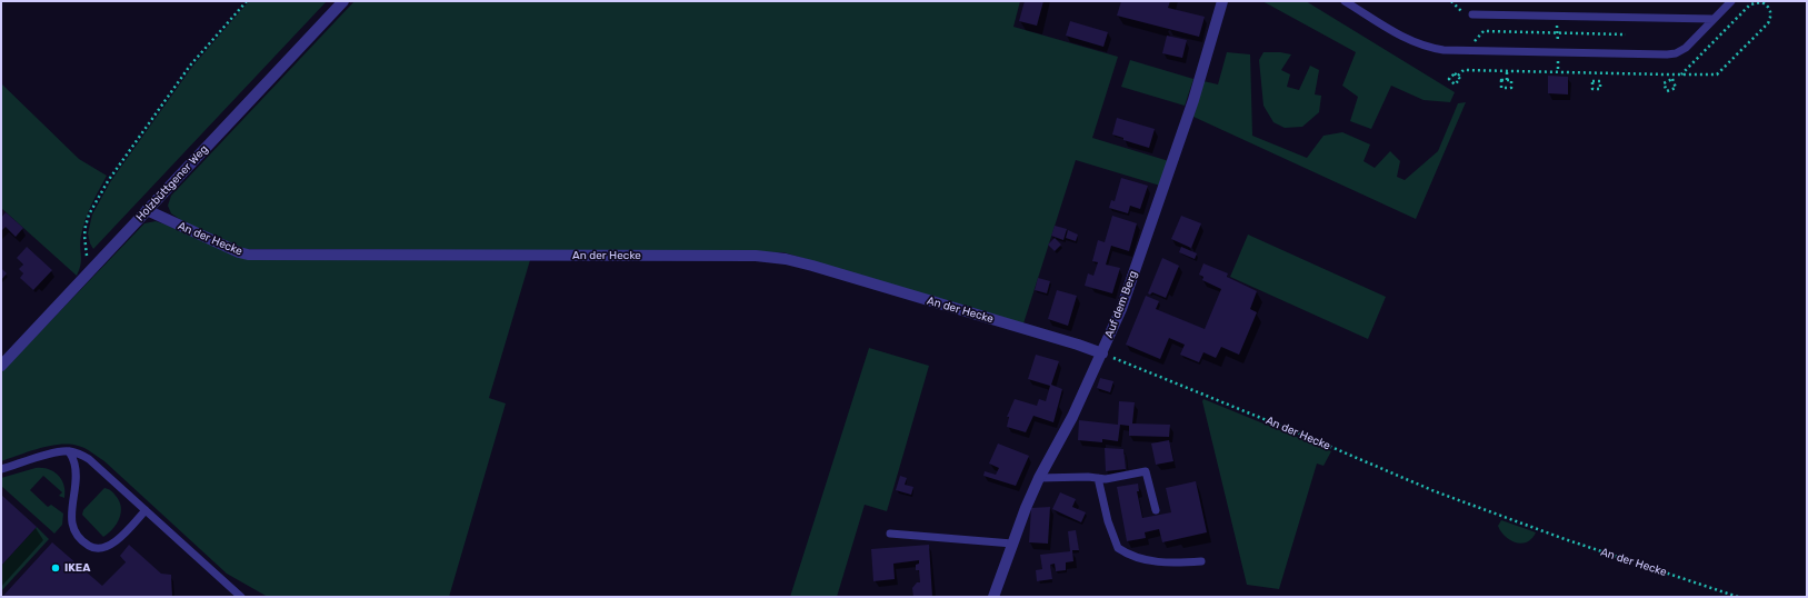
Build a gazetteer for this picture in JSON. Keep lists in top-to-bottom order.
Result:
{
  "streets": {
    "street": ["Holzbüttgener Weg", "An der Hecke", "Auf dem Berg"]
  },
  "crossings": [
    ["Holzbüttgener Weg", "An der Hecke"],
    ["An der Hecke", "Auf dem Berg"]
  ],
  "places": ["IKEA"]
}
